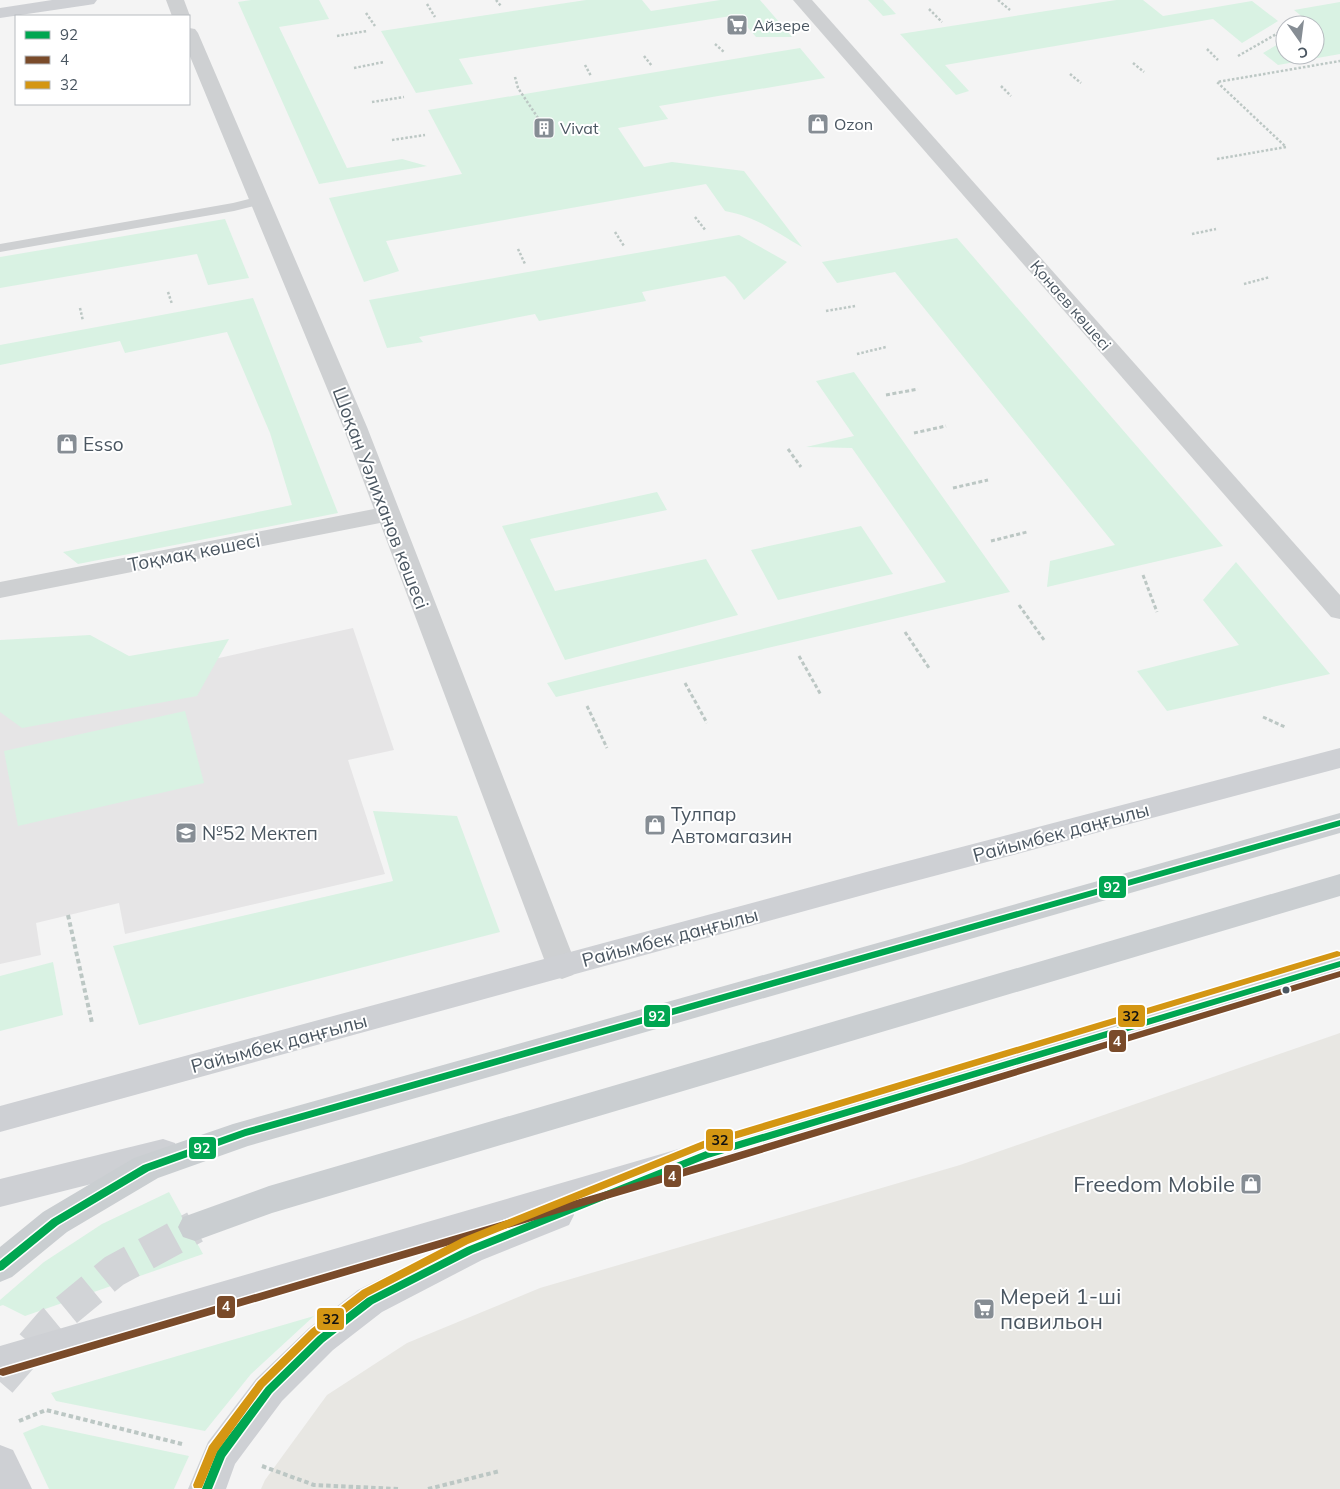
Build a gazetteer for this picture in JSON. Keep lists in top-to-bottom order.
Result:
{
  "streets": {
    "main road": ["Райымбек даңғылы"],
    "street": ["Қонаев көшесі", "Шоқан Уәлиханов көшесі", "Тоқмақ көшесі"]
  },
  "crossings": [
    ["Шоқан Уәлиханов көшесі", "Тоқмақ көшесі"],
    ["Шоқан Уәлиханов көшесі", "Райымбек даңғылы"]
  ],
  "places": {
    "supermarket": ["Айзере", "Мерей 1-ші павильон"],
    "shop": [
      "Ozon",
      "Esso",
      "Тулпар Автомагазин",
      "Freedom Mobile"
    ],
    "building": ["Vivat"],
    "school or university": ["№52 Мектеп"]
  },
  "lines": ["transit line 92", "transit line 32", "transit line 4"],
  "legend": ["92", "4", "32"],
  "north": "bottom"
}
